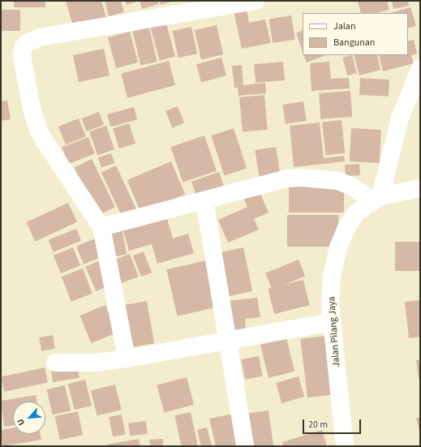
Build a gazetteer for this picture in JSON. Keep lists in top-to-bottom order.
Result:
{
  "streets": {
    "street": ["Jalan Pilang Jaya"]
  },
  "legend": ["Jalan", "Bangunan"],
  "scale_bar": "20 m",
  "north": "bottom left"
}
